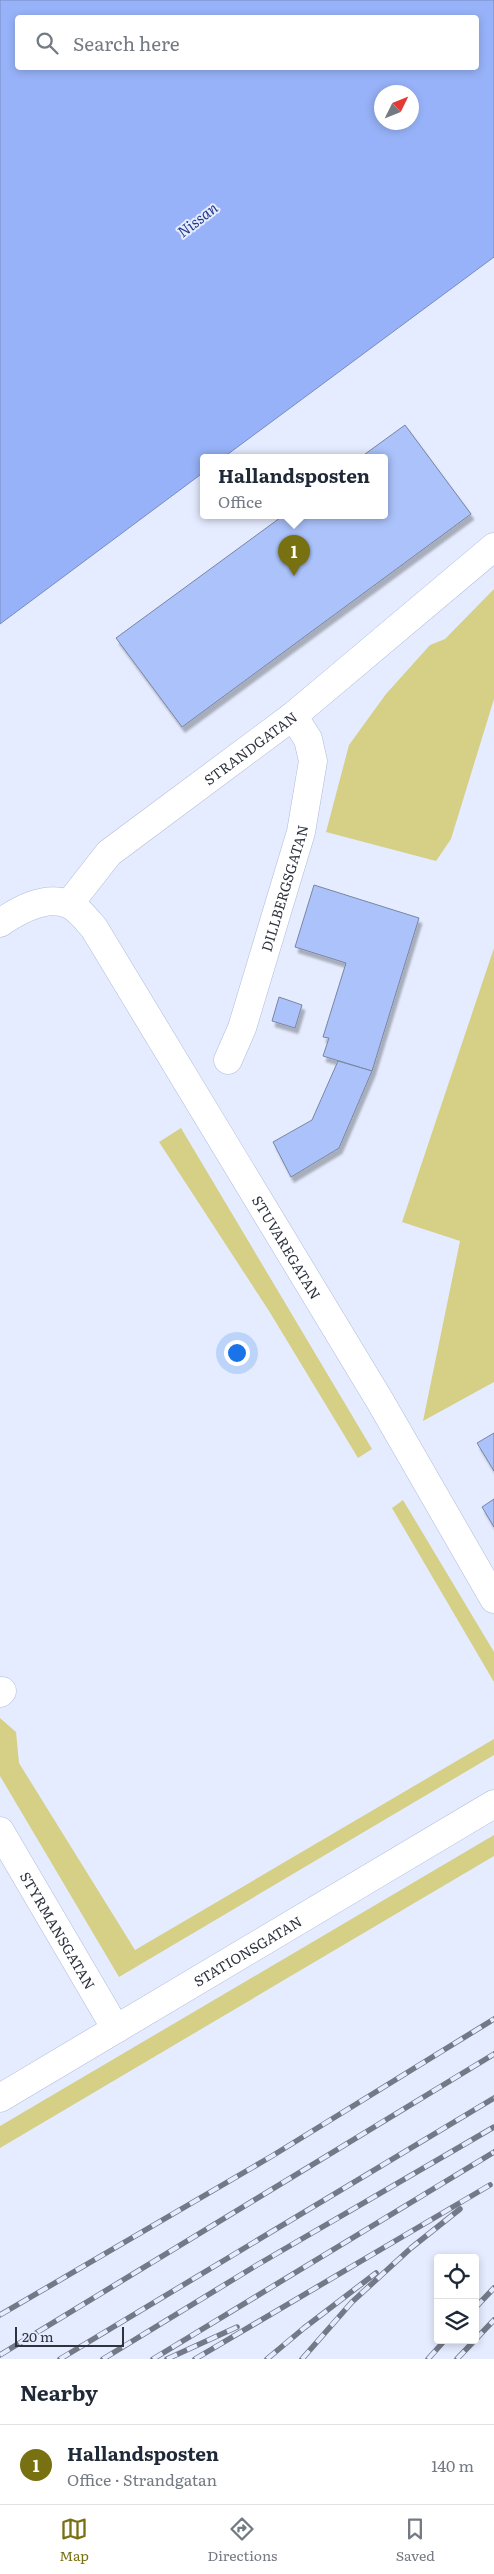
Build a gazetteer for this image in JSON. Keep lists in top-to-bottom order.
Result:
{
  "streets": {
    "street": [
      "STRANDGATAN",
      "DILLBERGSGATAN",
      "STUVAREGATAN",
      "STYRMANSGATAN",
      "STATIONSGATAN"
    ]
  },
  "crossings": [
    ["STRANDGATAN", "DILLBERGSGATAN"],
    ["STRANDGATAN", "STUVAREGATAN"],
    ["STYRMANSGATAN", "STATIONSGATAN"]
  ],
  "water": ["Nissan"],
  "scale_bar": "20 m",
  "north": "top right",
  "page": {
    "search": "Search here",
    "popup": ["Hallandsposten", "Office"],
    "pins": "1",
    "scale": "20 m",
    "heading": "Nearby",
    "list": [
      {
        "mark": "1",
        "name": "Hallandsposten",
        "note": "Office · Strandgatan",
        "value": "140 m"
      }
    ],
    "nav": ["Map", "Directions", "Saved"]
  }
}
